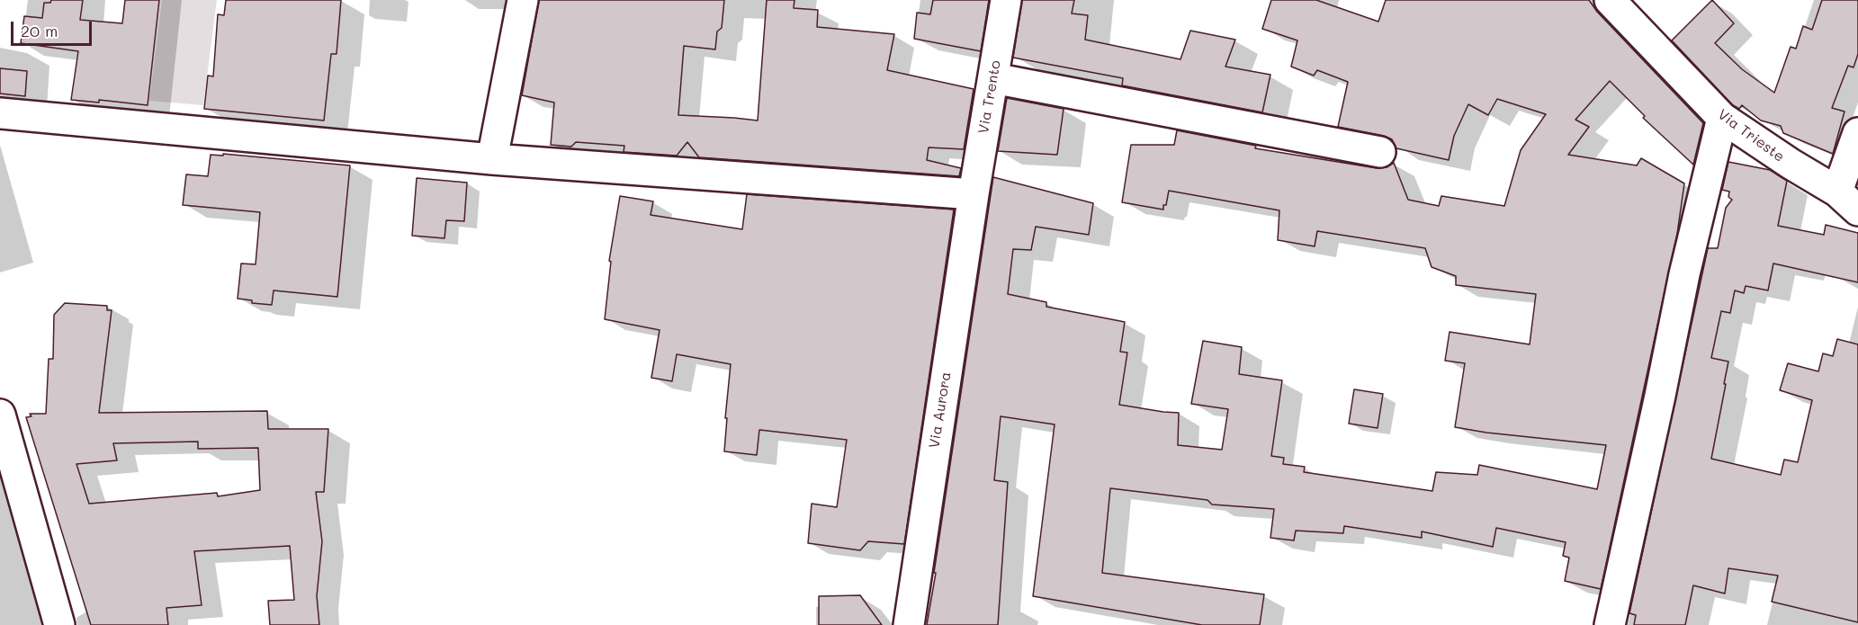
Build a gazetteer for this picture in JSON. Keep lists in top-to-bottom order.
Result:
{
  "streets": {
    "street": ["Via Trento", "Via Trieste", "Via Aurora"]
  },
  "crossings": [
    ["Via Trento", "Via Aurora"]
  ],
  "scale_bar": "20 m"
}
